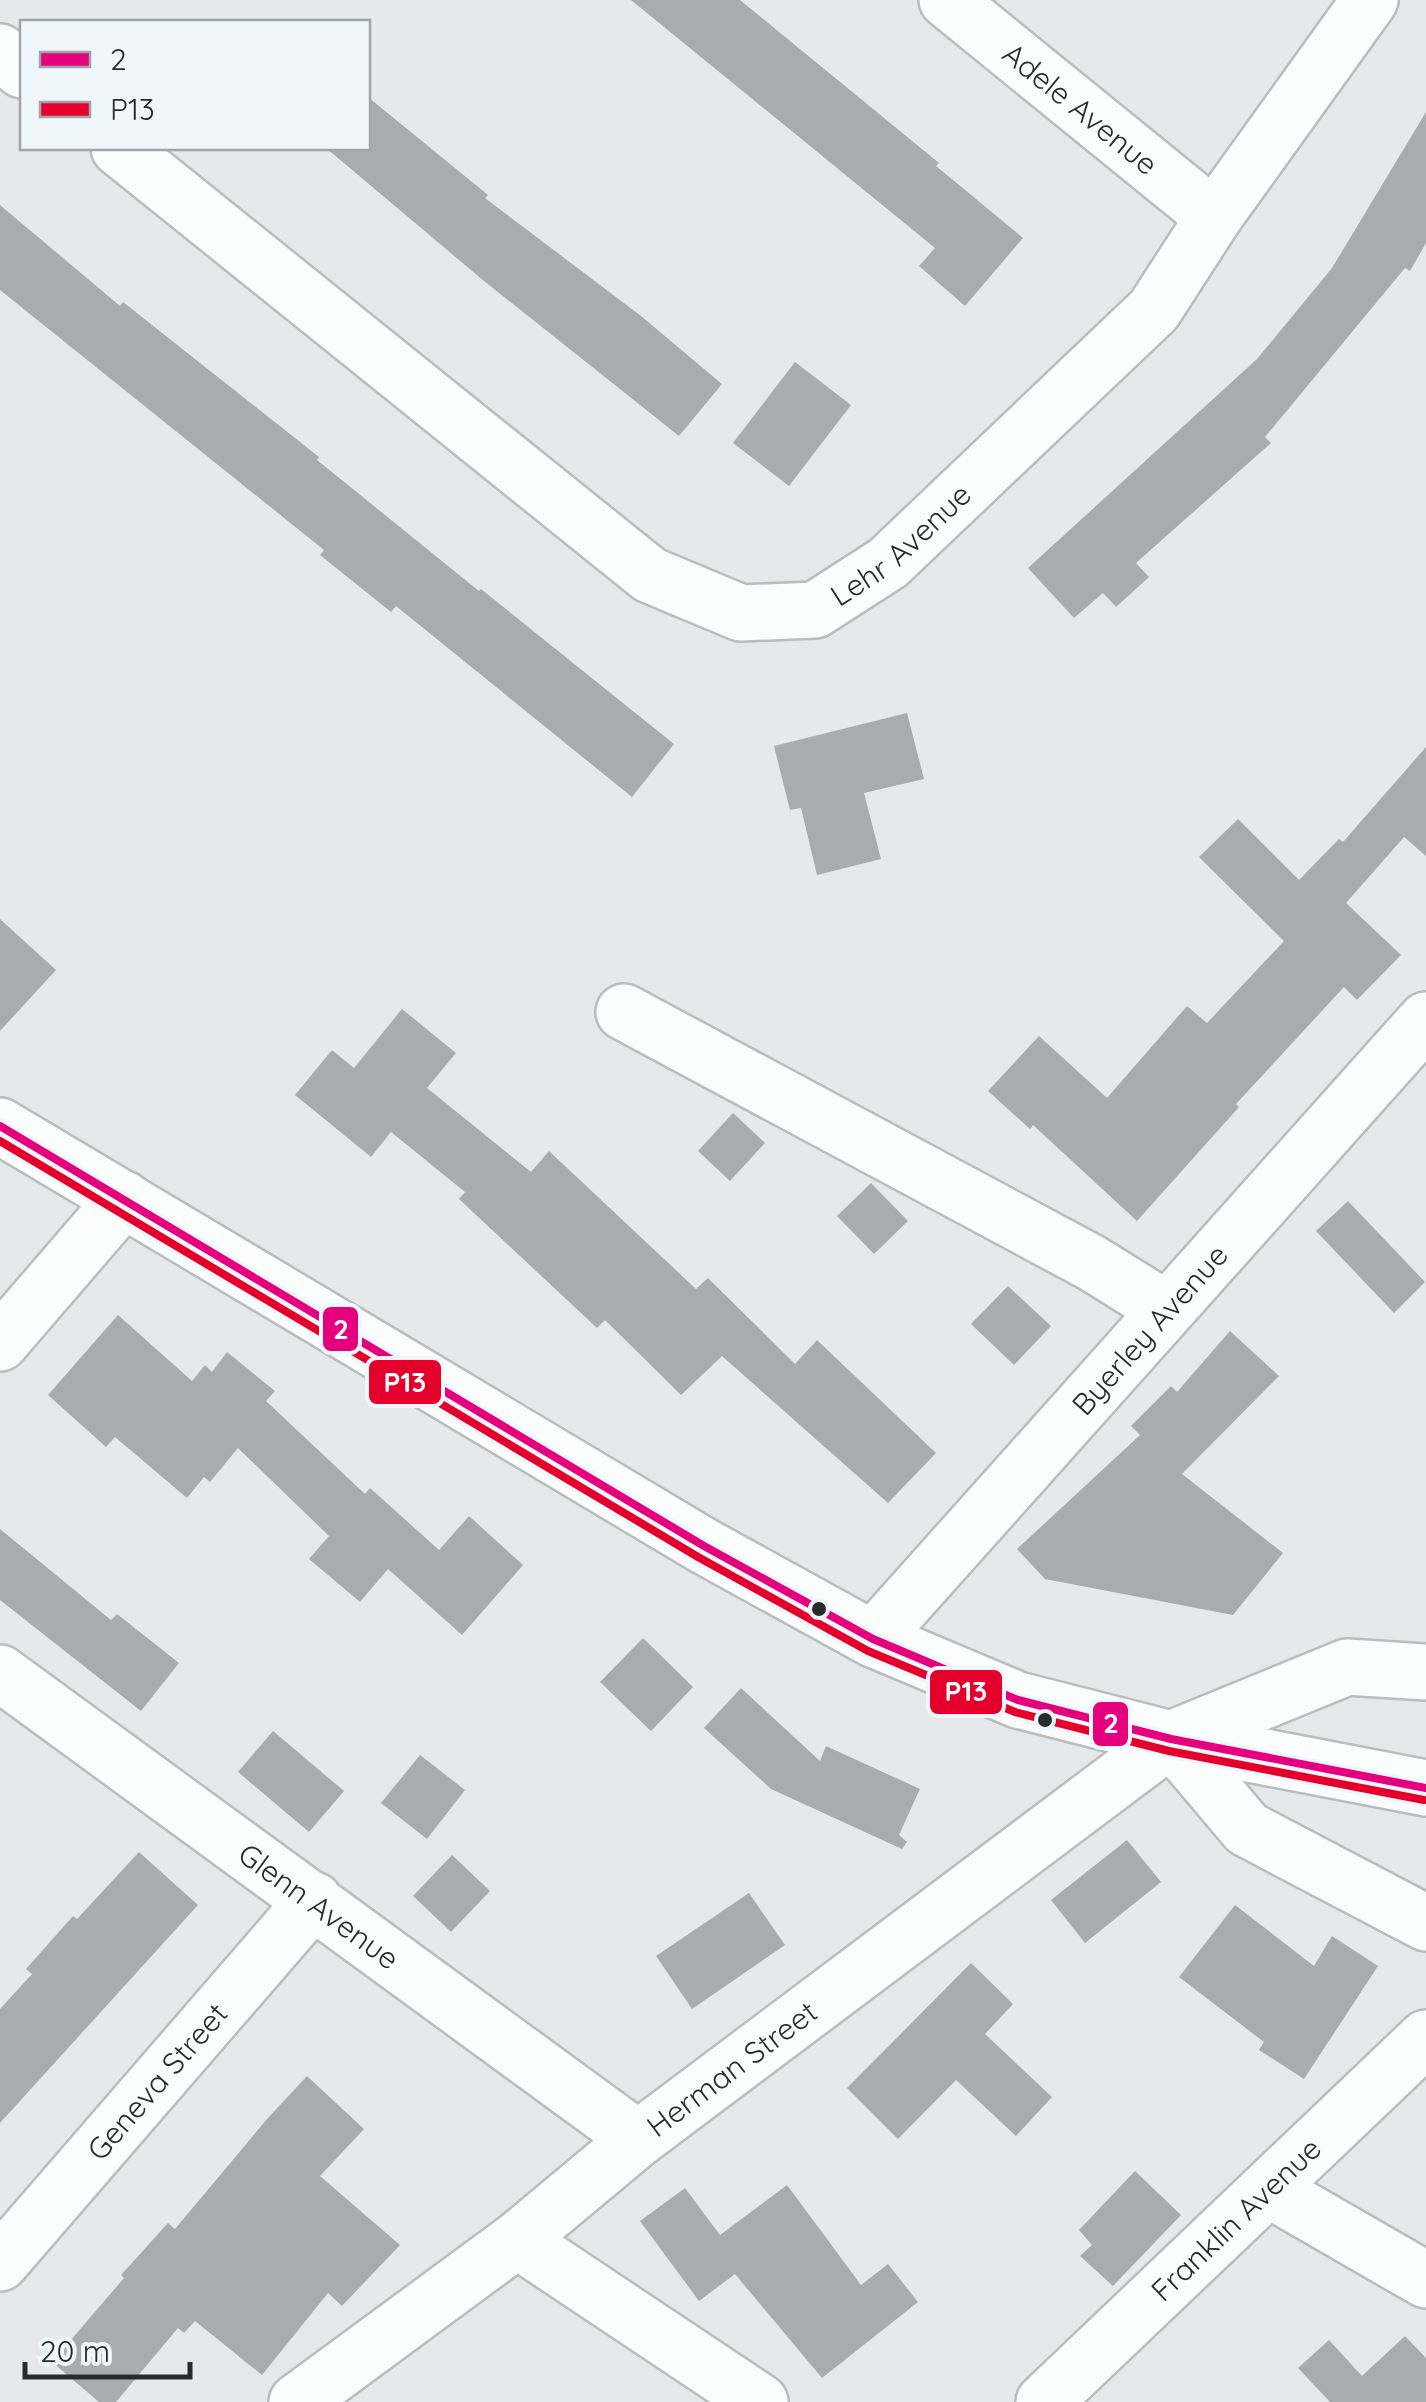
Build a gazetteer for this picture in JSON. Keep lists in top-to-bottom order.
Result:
{
  "streets": {
    "street": [
      "Adele Avenue",
      "Lehr Avenue",
      "Byerley Avenue",
      "Glenn Avenue",
      "Herman Street",
      "Geneva Street",
      "Franklin Avenue"
    ]
  },
  "crossings": [
    ["Adele Avenue", "Lehr Avenue"],
    ["Glenn Avenue", "Herman Street"],
    ["Glenn Avenue", "Geneva Street"]
  ],
  "lines": ["transit line 2", "transit line P13"],
  "legend": ["2", "P13"],
  "scale_bar": "20 m"
}
